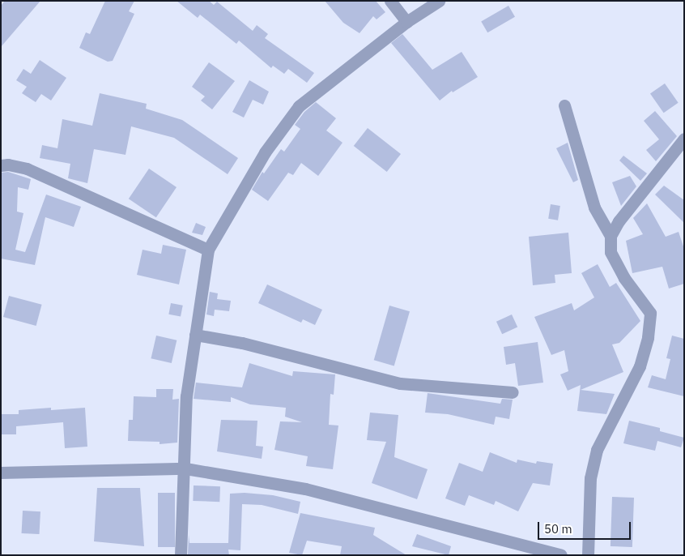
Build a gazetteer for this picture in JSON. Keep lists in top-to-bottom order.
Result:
{
  "scale_bar": "50 m"
}
